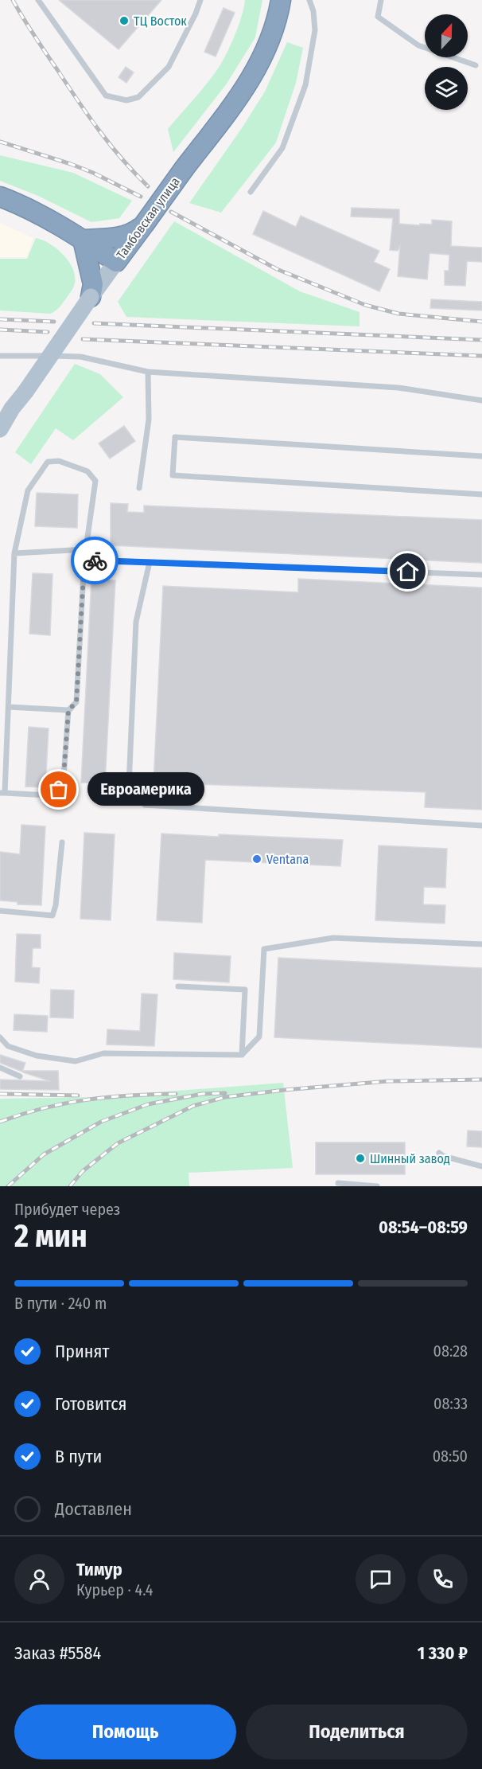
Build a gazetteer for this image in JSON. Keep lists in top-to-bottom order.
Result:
{
  "streets": {
    "highway": ["Тамбовская улица"]
  },
  "places": [
    "ТЦ Восток",
    "Евроамерика",
    "Ventana",
    "Шинный завод"
  ],
  "north": "top",
  "page": {
    "bubble": "Евроамерика",
    "heading": ["2 мин", "Прибудет через", "08:54–08:59"],
    "panel": [
      "Тимур",
      "Курьер · 4.4",
      "Заказ #5584",
      "1 330 ₽"
    ],
    "bar": "В пути · 240 m",
    "list": [
      ["Принят", "08:28"],
      ["Готовится", "08:33"],
      ["В пути", "08:50"],
      "Доставлен"
    ],
    "buttons": ["Помощь", "Поделиться"]
  }
}
